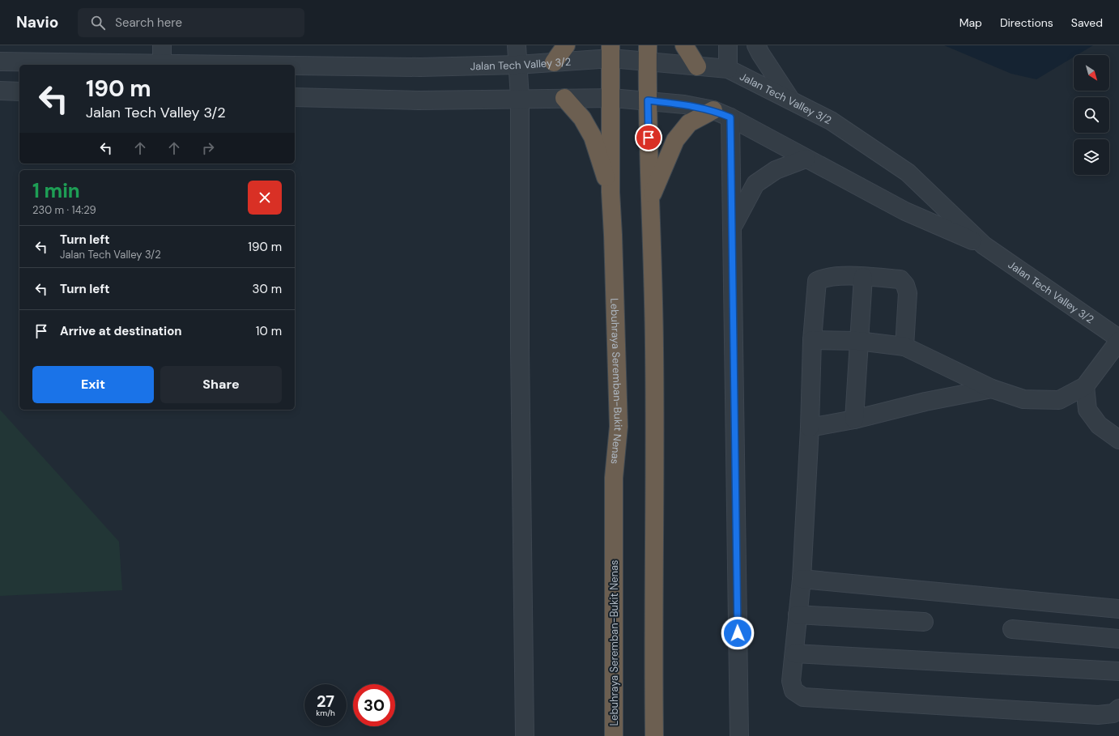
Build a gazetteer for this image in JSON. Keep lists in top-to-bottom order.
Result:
{
  "streets": {
    "highway": ["Lebuhraya Seremban-Bukit Nenas"],
    "street": ["Jalan Tech Valley 3/2"]
  },
  "crossings": [
    ["Jalan Tech Valley 3/2", "Lebuhraya Seremban-Bukit Nenas"]
  ],
  "north": "bottom right",
  "page": {
    "header": "Navio",
    "search": "Search here",
    "nav": ["Map", "Directions", "Saved"],
    "turn": ["190 m", "Jalan Tech Valley 3/2"],
    "heading": ["1 min", "230 m · 14:29"],
    "list": [
      {
        "name": "Turn left",
        "note": "Jalan Tech Valley 3/2",
        "value": "190 m"
      },
      {
        "name": "Turn left",
        "value": "30 m"
      },
      {
        "name": "Arrive at destination",
        "value": "10 m"
      }
    ],
    "buttons": ["Exit", "Share"],
    "speed": "27 km/h",
    "limit": "30"
  }
}
